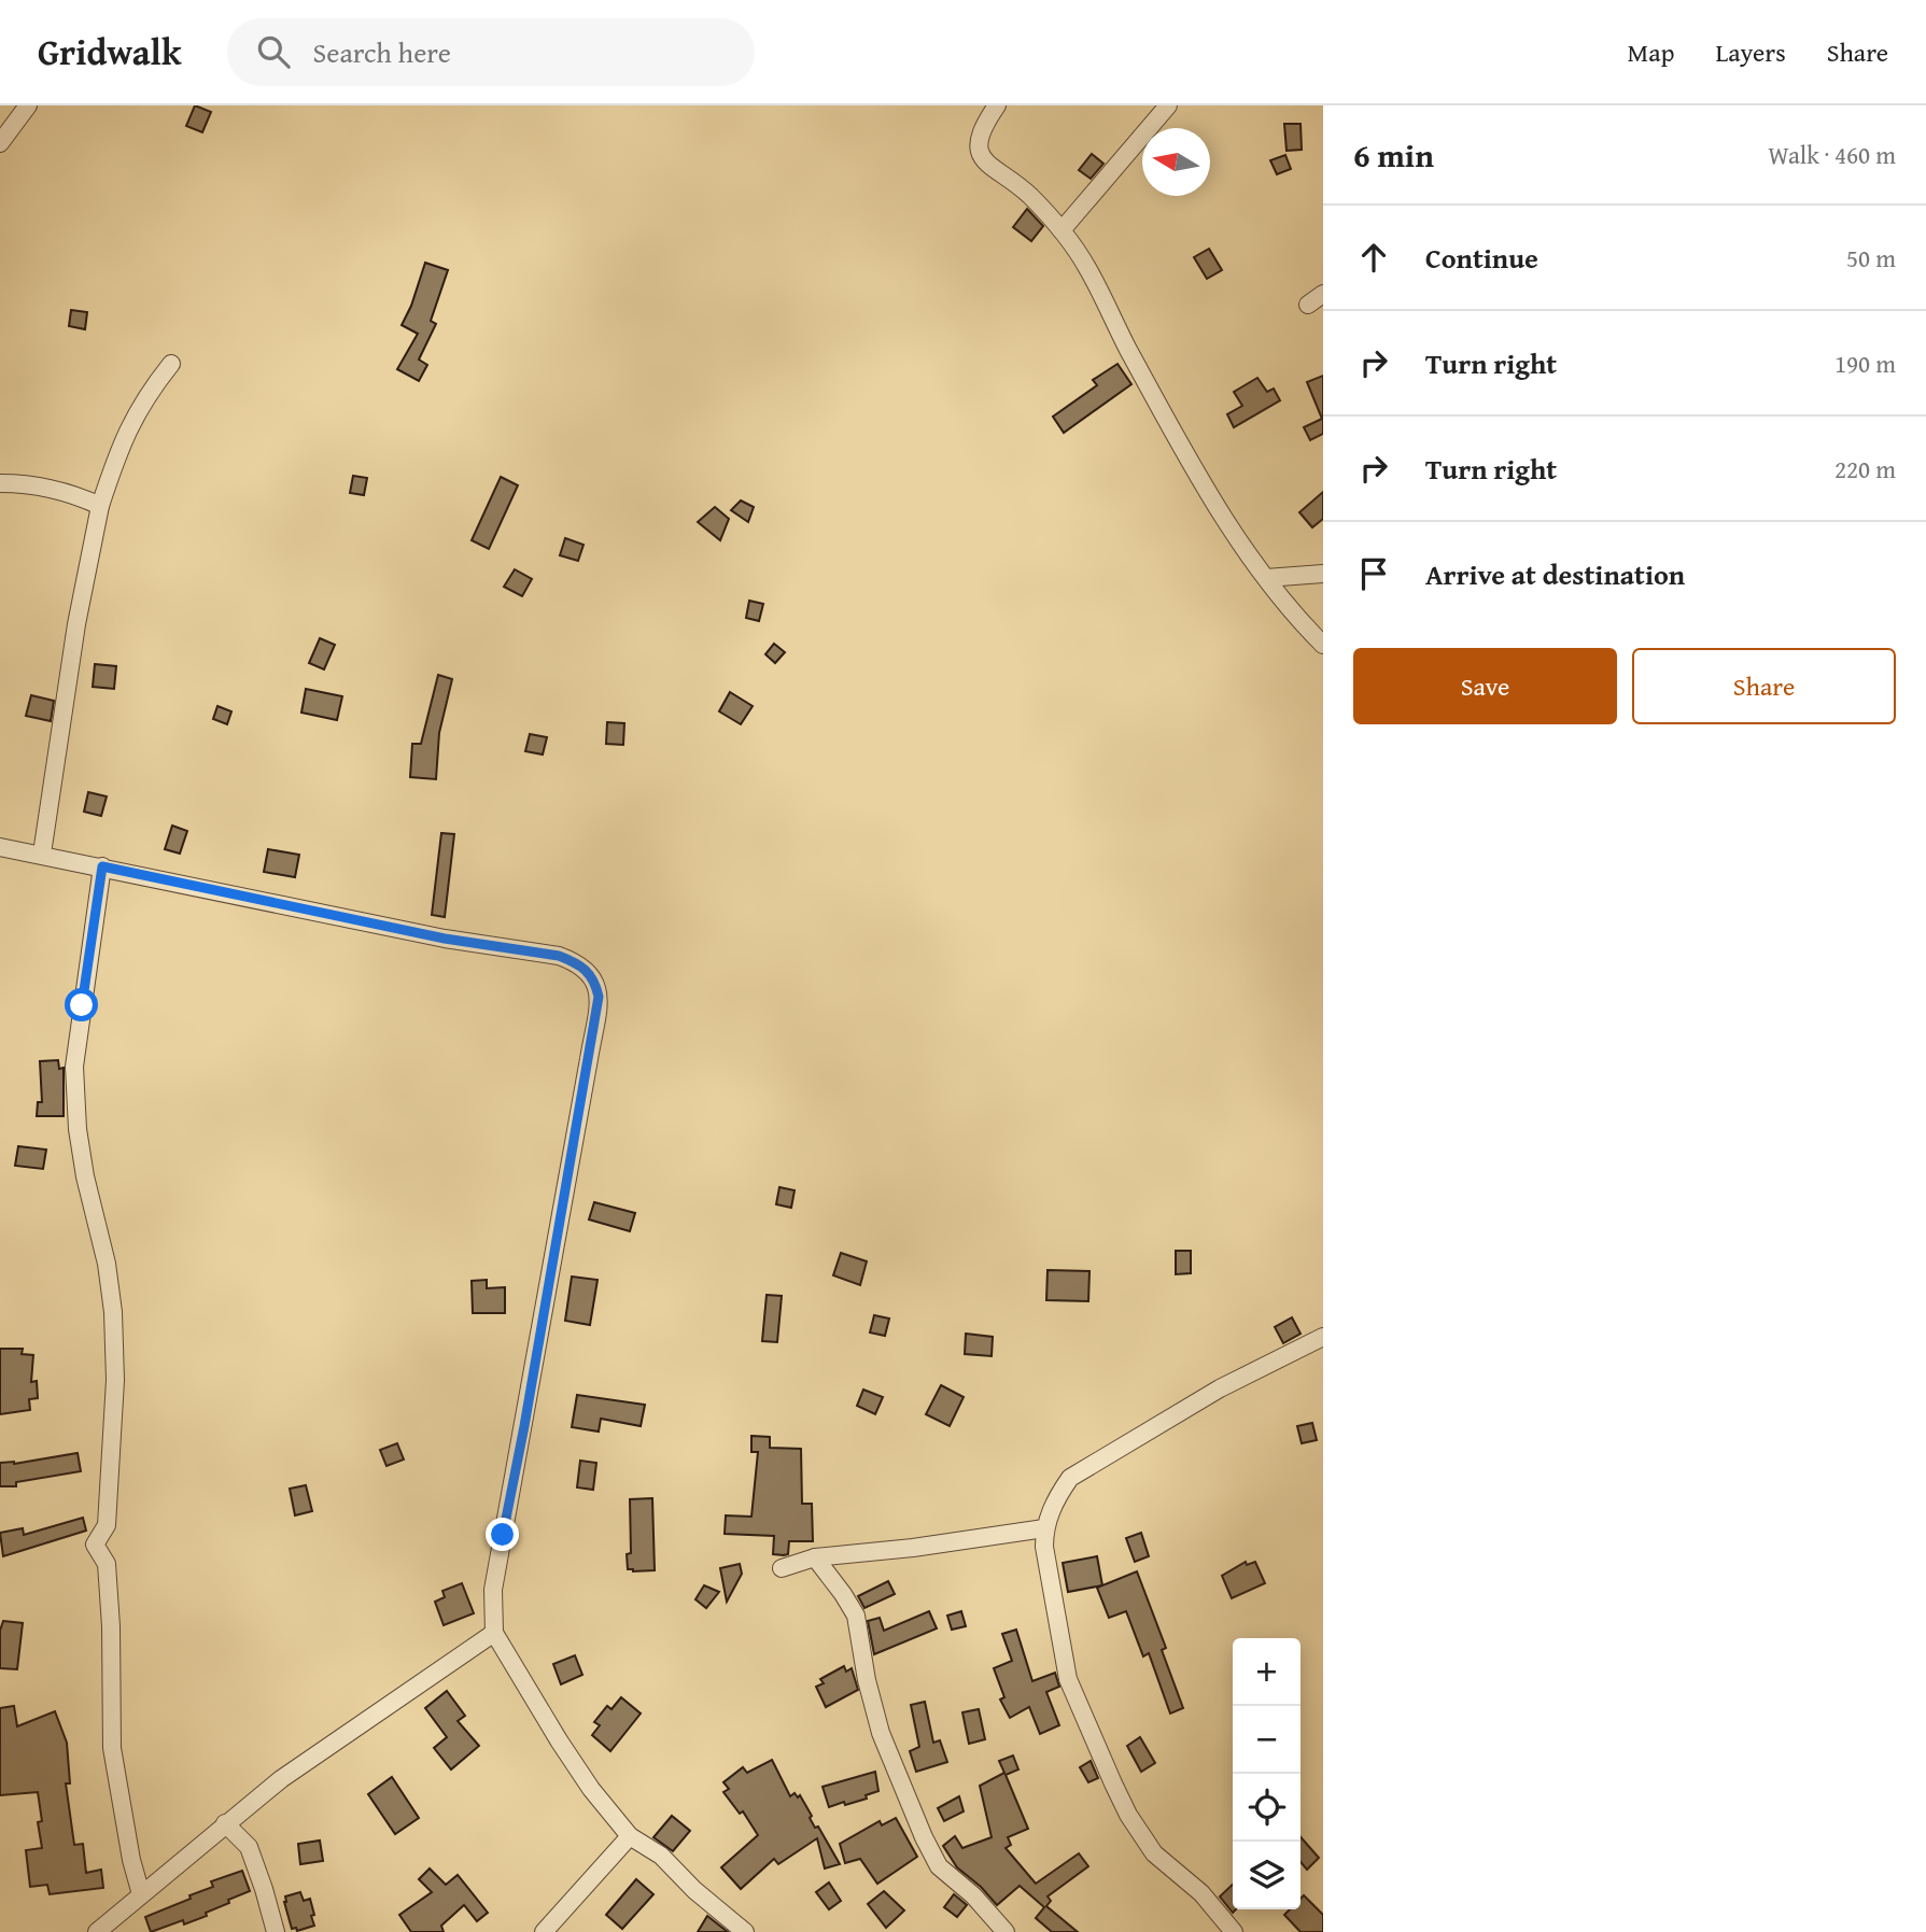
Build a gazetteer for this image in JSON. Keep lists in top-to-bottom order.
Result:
{
  "north": "left",
  "page": {
    "header": "Gridwalk",
    "search": "Search here",
    "nav": ["Map", "Layers", "Share"],
    "heading": ["6 min", "Walk · 460 m"],
    "list": [
      ["Continue", "50 m"],
      ["Turn right", "190 m"],
      ["Turn right", "220 m"],
      "Arrive at destination"
    ],
    "buttons": ["Save", "Share"],
    "map_buttons": ["+", "−"]
  }
}
